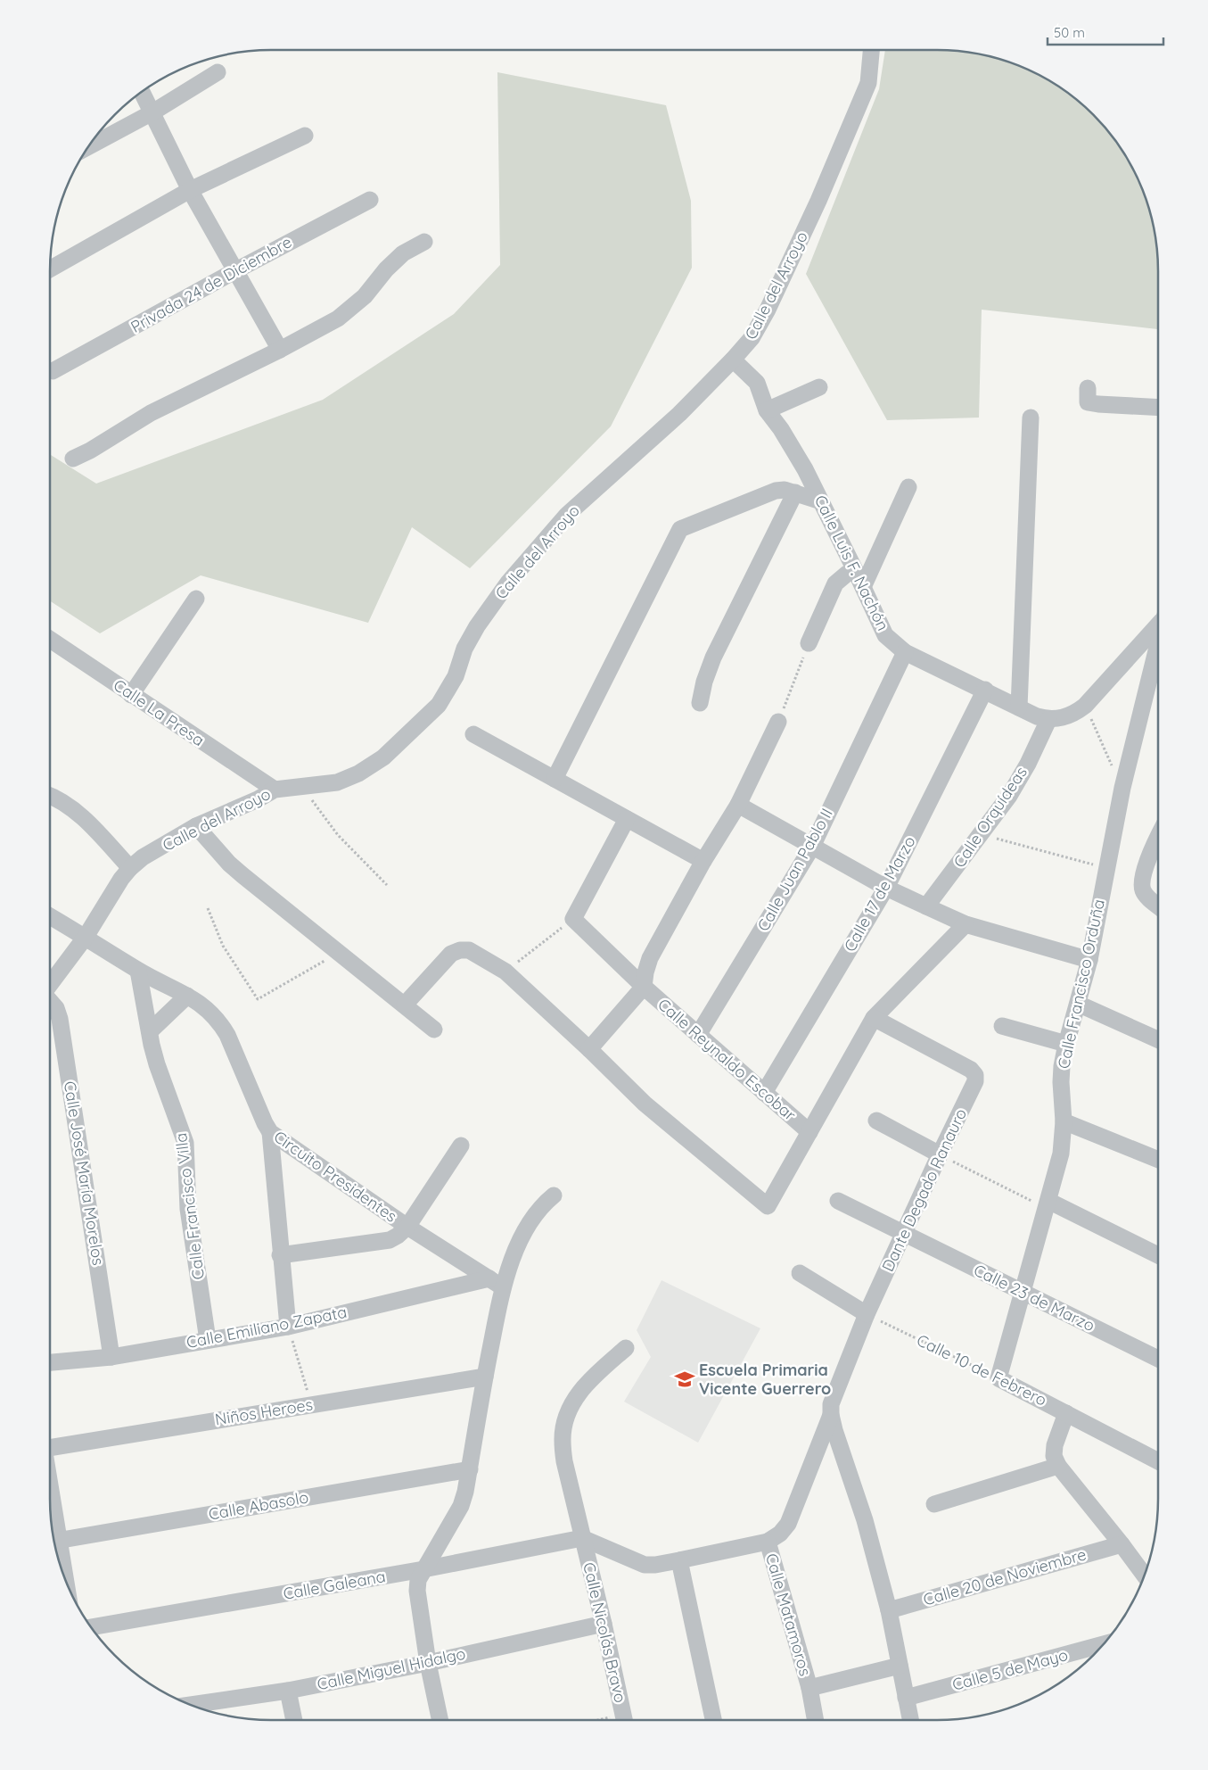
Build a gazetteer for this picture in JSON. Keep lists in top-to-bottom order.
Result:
{
  "streets": {
    "street": [
      "Privada 24 de Diciembre",
      "Calle del Arroyo",
      "Calle Luis F. Nachón",
      "Calle La Presa",
      "Calle Orquídeas",
      "Calle Juan Pablo II",
      "Calle 17 de Marzo",
      "Calle Francisco Orduña",
      "Calle Reynaldo Escobar",
      "Calle José María Morelos",
      "Circuito Presidentes",
      "Dante Degado Ranauro",
      "Calle Francisco Villa",
      "Calle 23 de Marzo",
      "Calle Emiliano Zapata",
      "Calle 10 de Febrero",
      "Niños Heroes",
      "Calle Abasolo",
      "Calle 20 de Noviembre",
      "Calle Galeana",
      "Calle Matamoros",
      "Calle Nicolás Bravo",
      "Calle Miguel Hidalgo",
      "Calle 5 de Mayo"
    ]
  },
  "crossings": [
    ["Calle del Arroyo", "Calle Luis F. Nachón"],
    ["Calle del Arroyo", "Calle La Presa"],
    ["Calle del Arroyo", "Circuito Presidentes"],
    ["Calle Luis F. Nachón", "Calle Orquídeas"],
    ["Calle Luis F. Nachón", "Calle Juan Pablo II"],
    ["Calle Luis F. Nachón", "Calle 17 de Marzo"],
    ["Calle Juan Pablo II", "Calle Reynaldo Escobar"],
    ["Calle 17 de Marzo", "Calle Reynaldo Escobar"],
    ["Calle Francisco Orduña", "Calle 23 de Marzo"],
    ["Calle Francisco Orduña", "Calle 10 de Febrero"],
    ["Calle José María Morelos", "Calle Emiliano Zapata"],
    ["Circuito Presidentes", "Calle Francisco Villa"],
    ["Circuito Presidentes", "Calle Emiliano Zapata"],
    ["Dante Degado Ranauro", "Calle 23 de Marzo"],
    ["Dante Degado Ranauro", "Calle 10 de Febrero"],
    ["Calle Francisco Villa", "Calle Emiliano Zapata"],
    ["Calle Galeana", "Calle Nicolás Bravo"],
    ["Calle Nicolás Bravo", "Calle Miguel Hidalgo"]
  ],
  "places": {
    "school or university": ["Escuela Primaria Vicente Guerrero"]
  },
  "scale_bar": "50 m"
}
